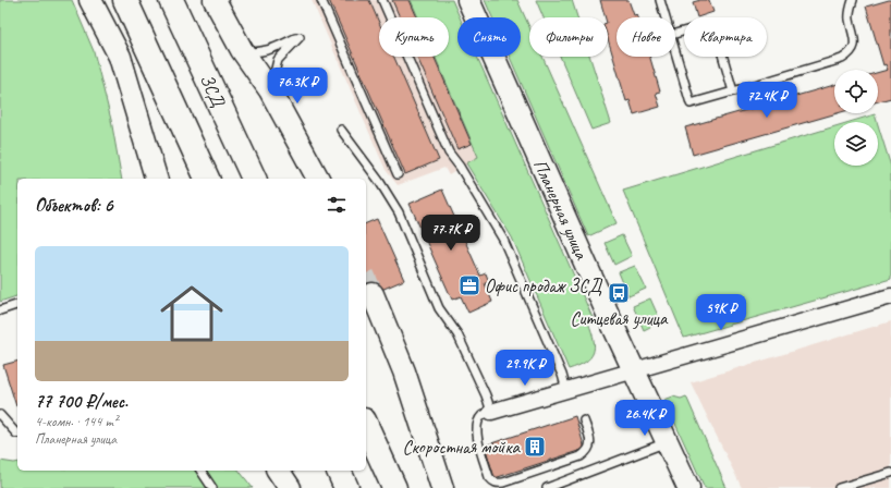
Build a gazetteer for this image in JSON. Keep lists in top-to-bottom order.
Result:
{
  "streets": {
    "highway": ["ЗСД"],
    "main road": ["Планерная улица"]
  },
  "places": {
    "office": ["Офис продаж ЗСД"],
    "bus stop": ["Ситцевая улица"],
    "building": ["Скоростная мойка"]
  },
  "page": {
    "chip": [
      "Купить",
      "Снять",
      "Фильтры",
      "Новое",
      "Квартира"
    ],
    "price": [
      "76.3K ₽",
      "72.4K ₽",
      "77.7K ₽",
      "59K ₽",
      "29.9K ₽",
      "26.4K ₽"
    ],
    "heading": "Объектов: 6",
    "list": [
      {
        "name": "77 700 ₽/мес.",
        "note": "4-комн. · 144 m² · Планерная улица"
      }
    ]
  }
}
